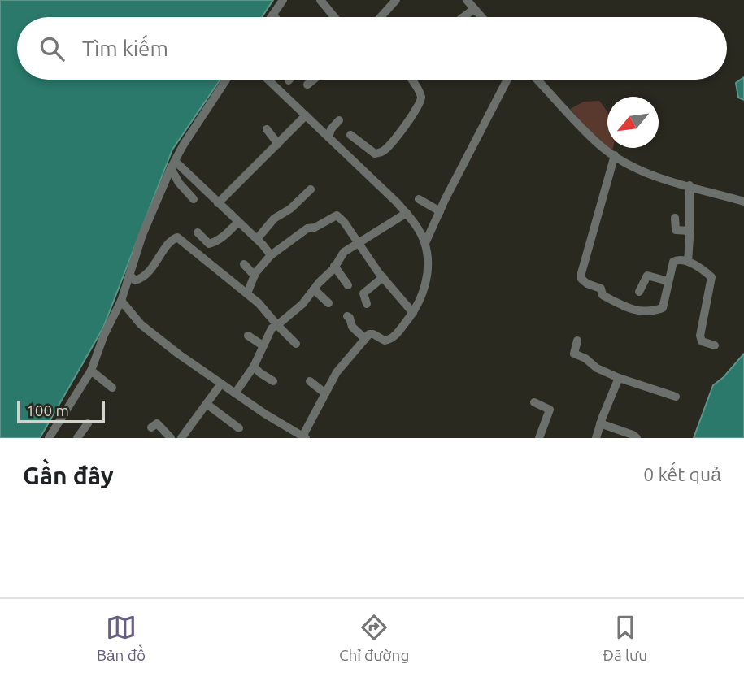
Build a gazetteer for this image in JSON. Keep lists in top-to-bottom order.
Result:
{
  "scale_bar": "100 m",
  "north": "bottom left",
  "page": {
    "search": "Tìm kiếm",
    "scale": "100 m",
    "heading": ["Gần đây", "0 kết quả"],
    "nav": ["Bản đồ", "Chỉ đường", "Đã lưu"]
  }
}
